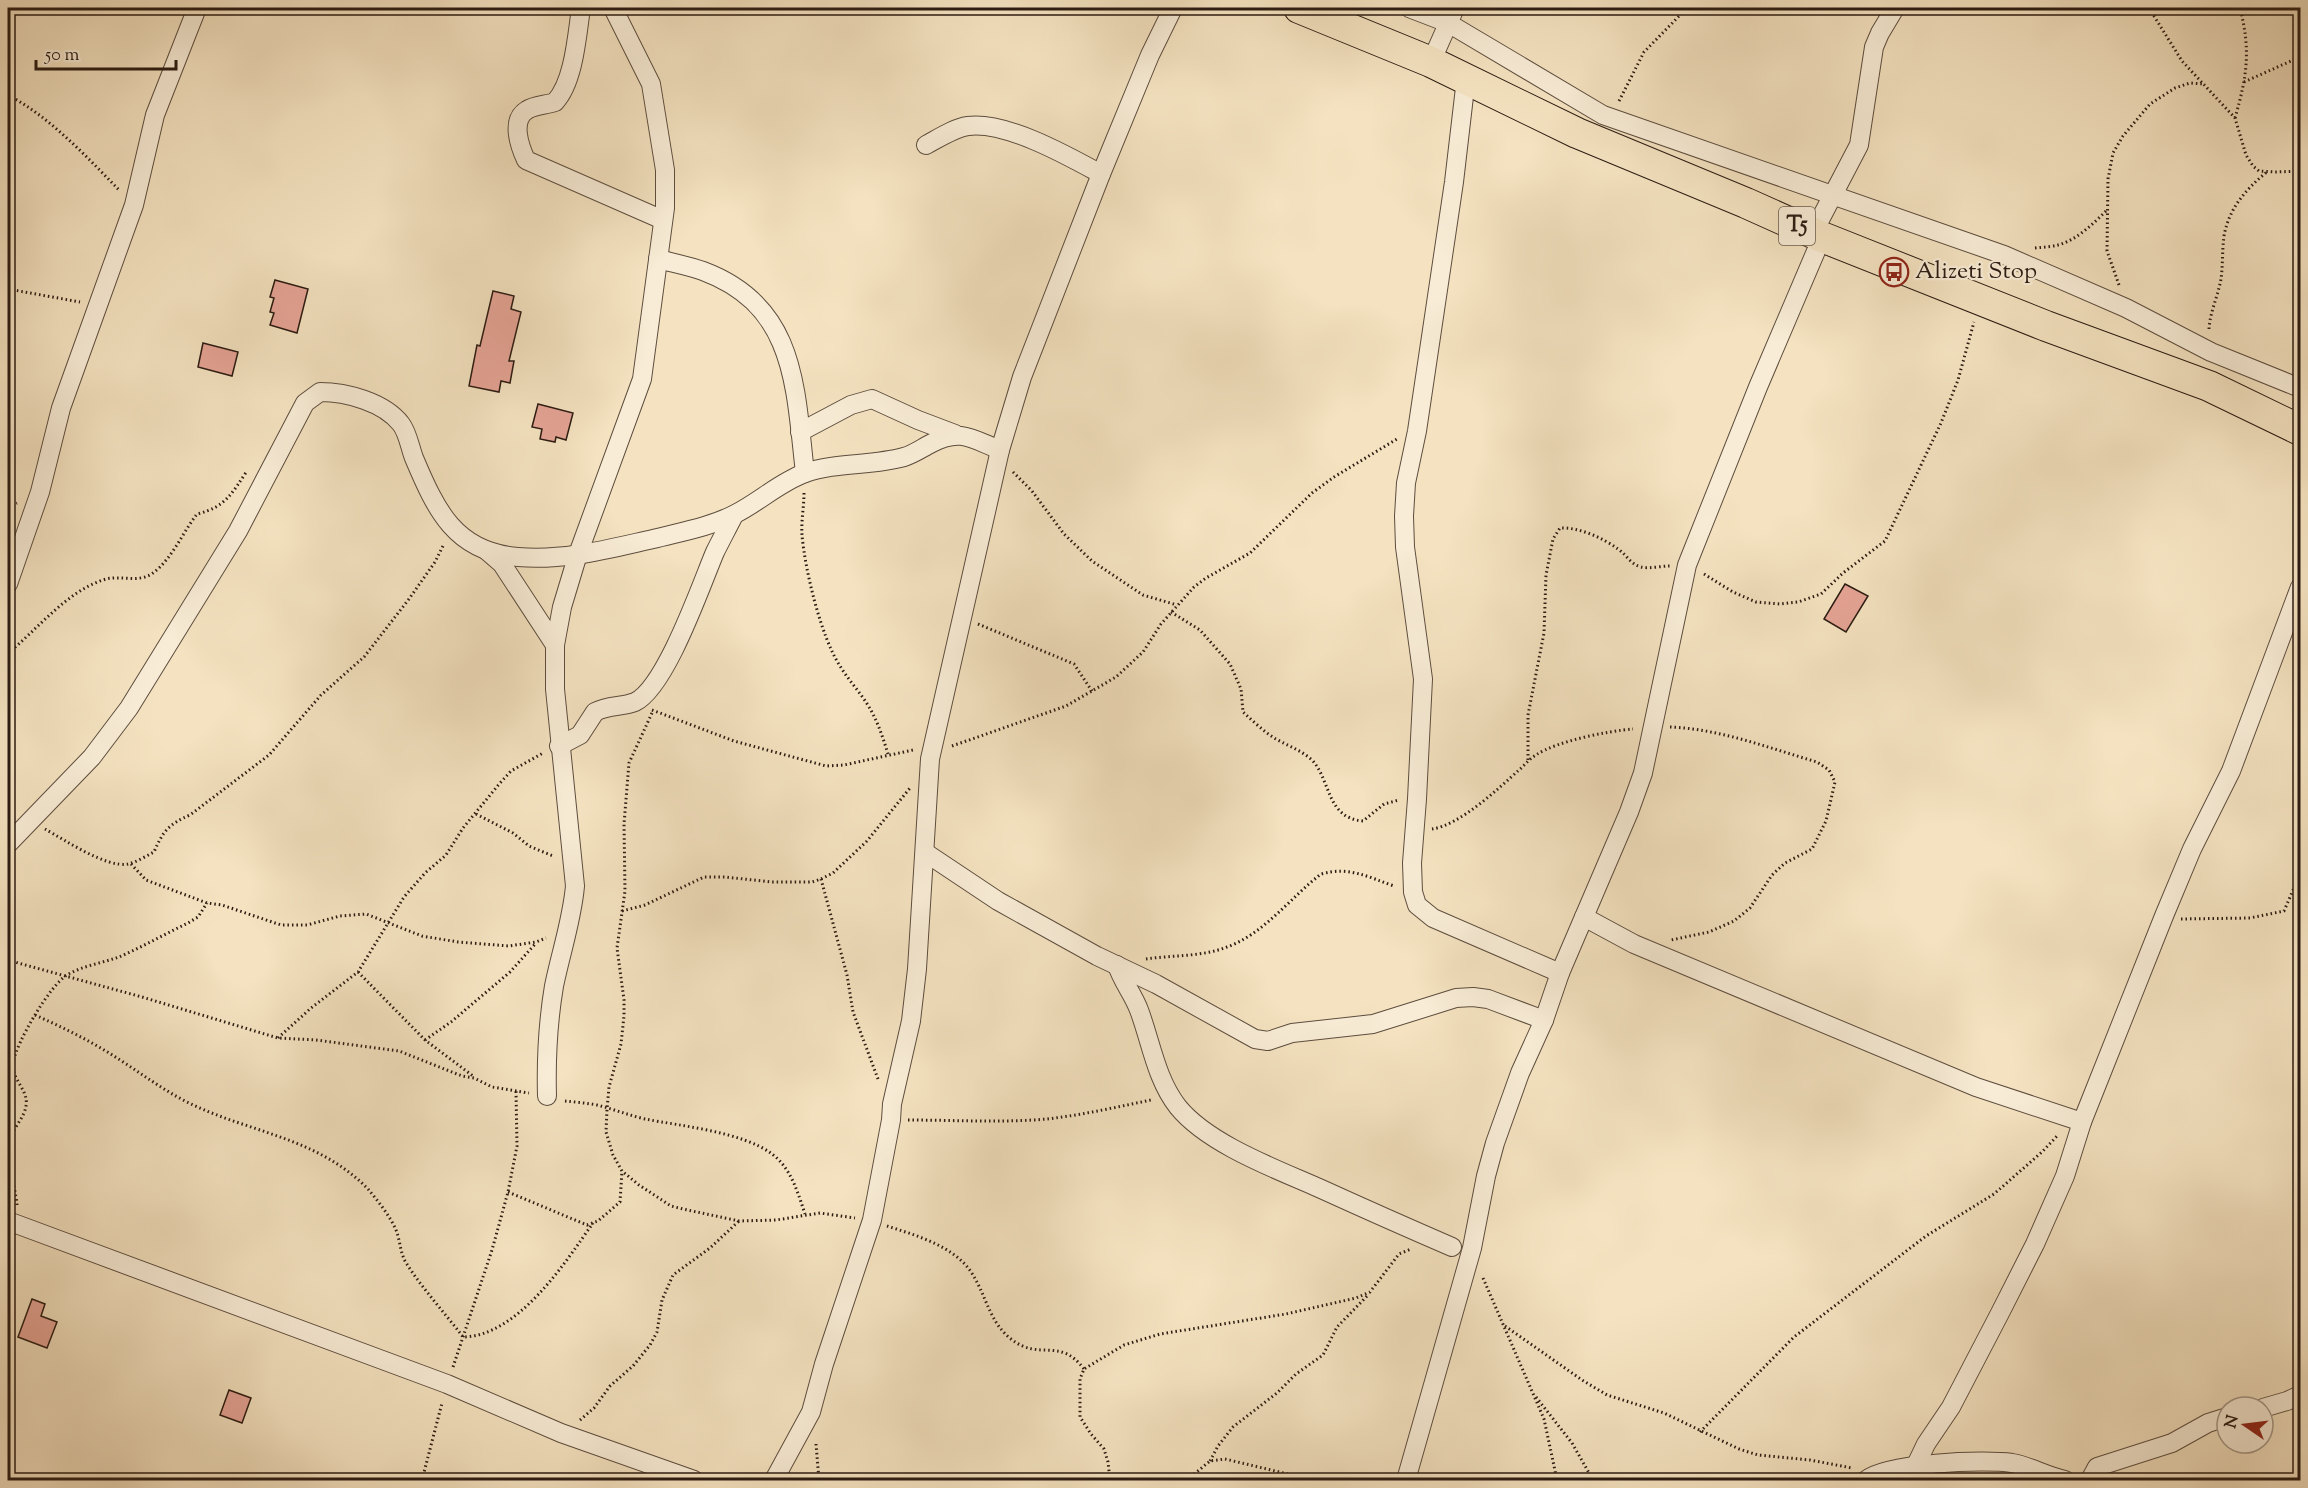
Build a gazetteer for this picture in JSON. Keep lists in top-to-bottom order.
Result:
{
  "streets": {
    "highway": ["T5"]
  },
  "places": {
    "bus stop": ["Alizeti Stop"]
  },
  "scale_bar": "50 m",
  "north": "left"
}
